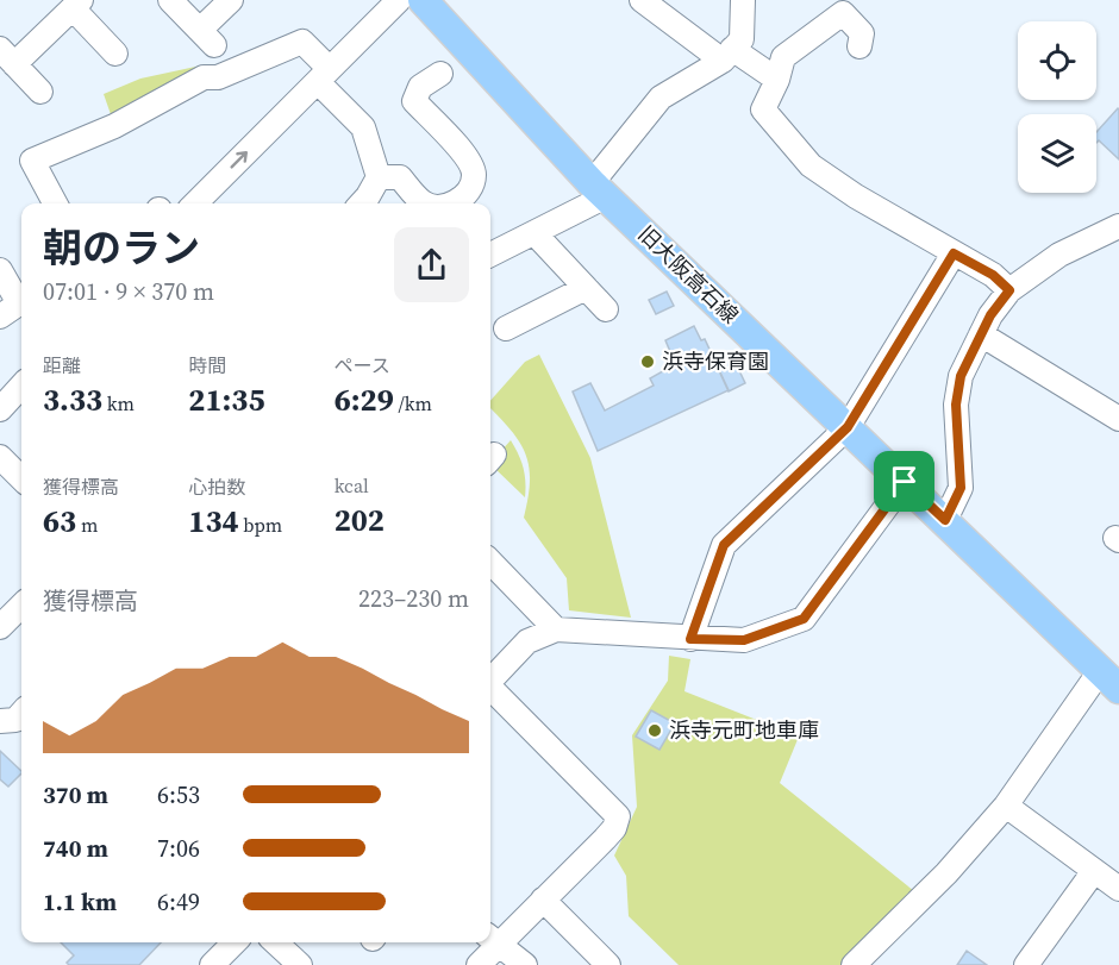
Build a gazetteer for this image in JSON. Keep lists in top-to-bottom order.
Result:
{
  "streets": {
    "main road": ["旧大阪高石線"]
  },
  "places": ["浜寺保育園", "浜寺元町地車庫"],
  "page": {
    "heading": ["朝のラン", "07:01 · 9 × 370 m"],
    "stats": [
      ["距離", "3.33 km"],
      ["時間", "21:35"],
      ["ペース", "6:29 /km"],
      ["獲得標高", "63 m"],
      ["心拍数", "134 bpm"],
      ["kcal", "202"]
    ],
    "chart": ["獲得標高", "223–230 m"],
    "list": [
      {
        "name": "370 m",
        "note": "6:53"
      },
      {
        "name": "740 m",
        "note": "7:06"
      },
      {
        "name": "1.1 km",
        "note": "6:49"
      }
    ]
  }
}
